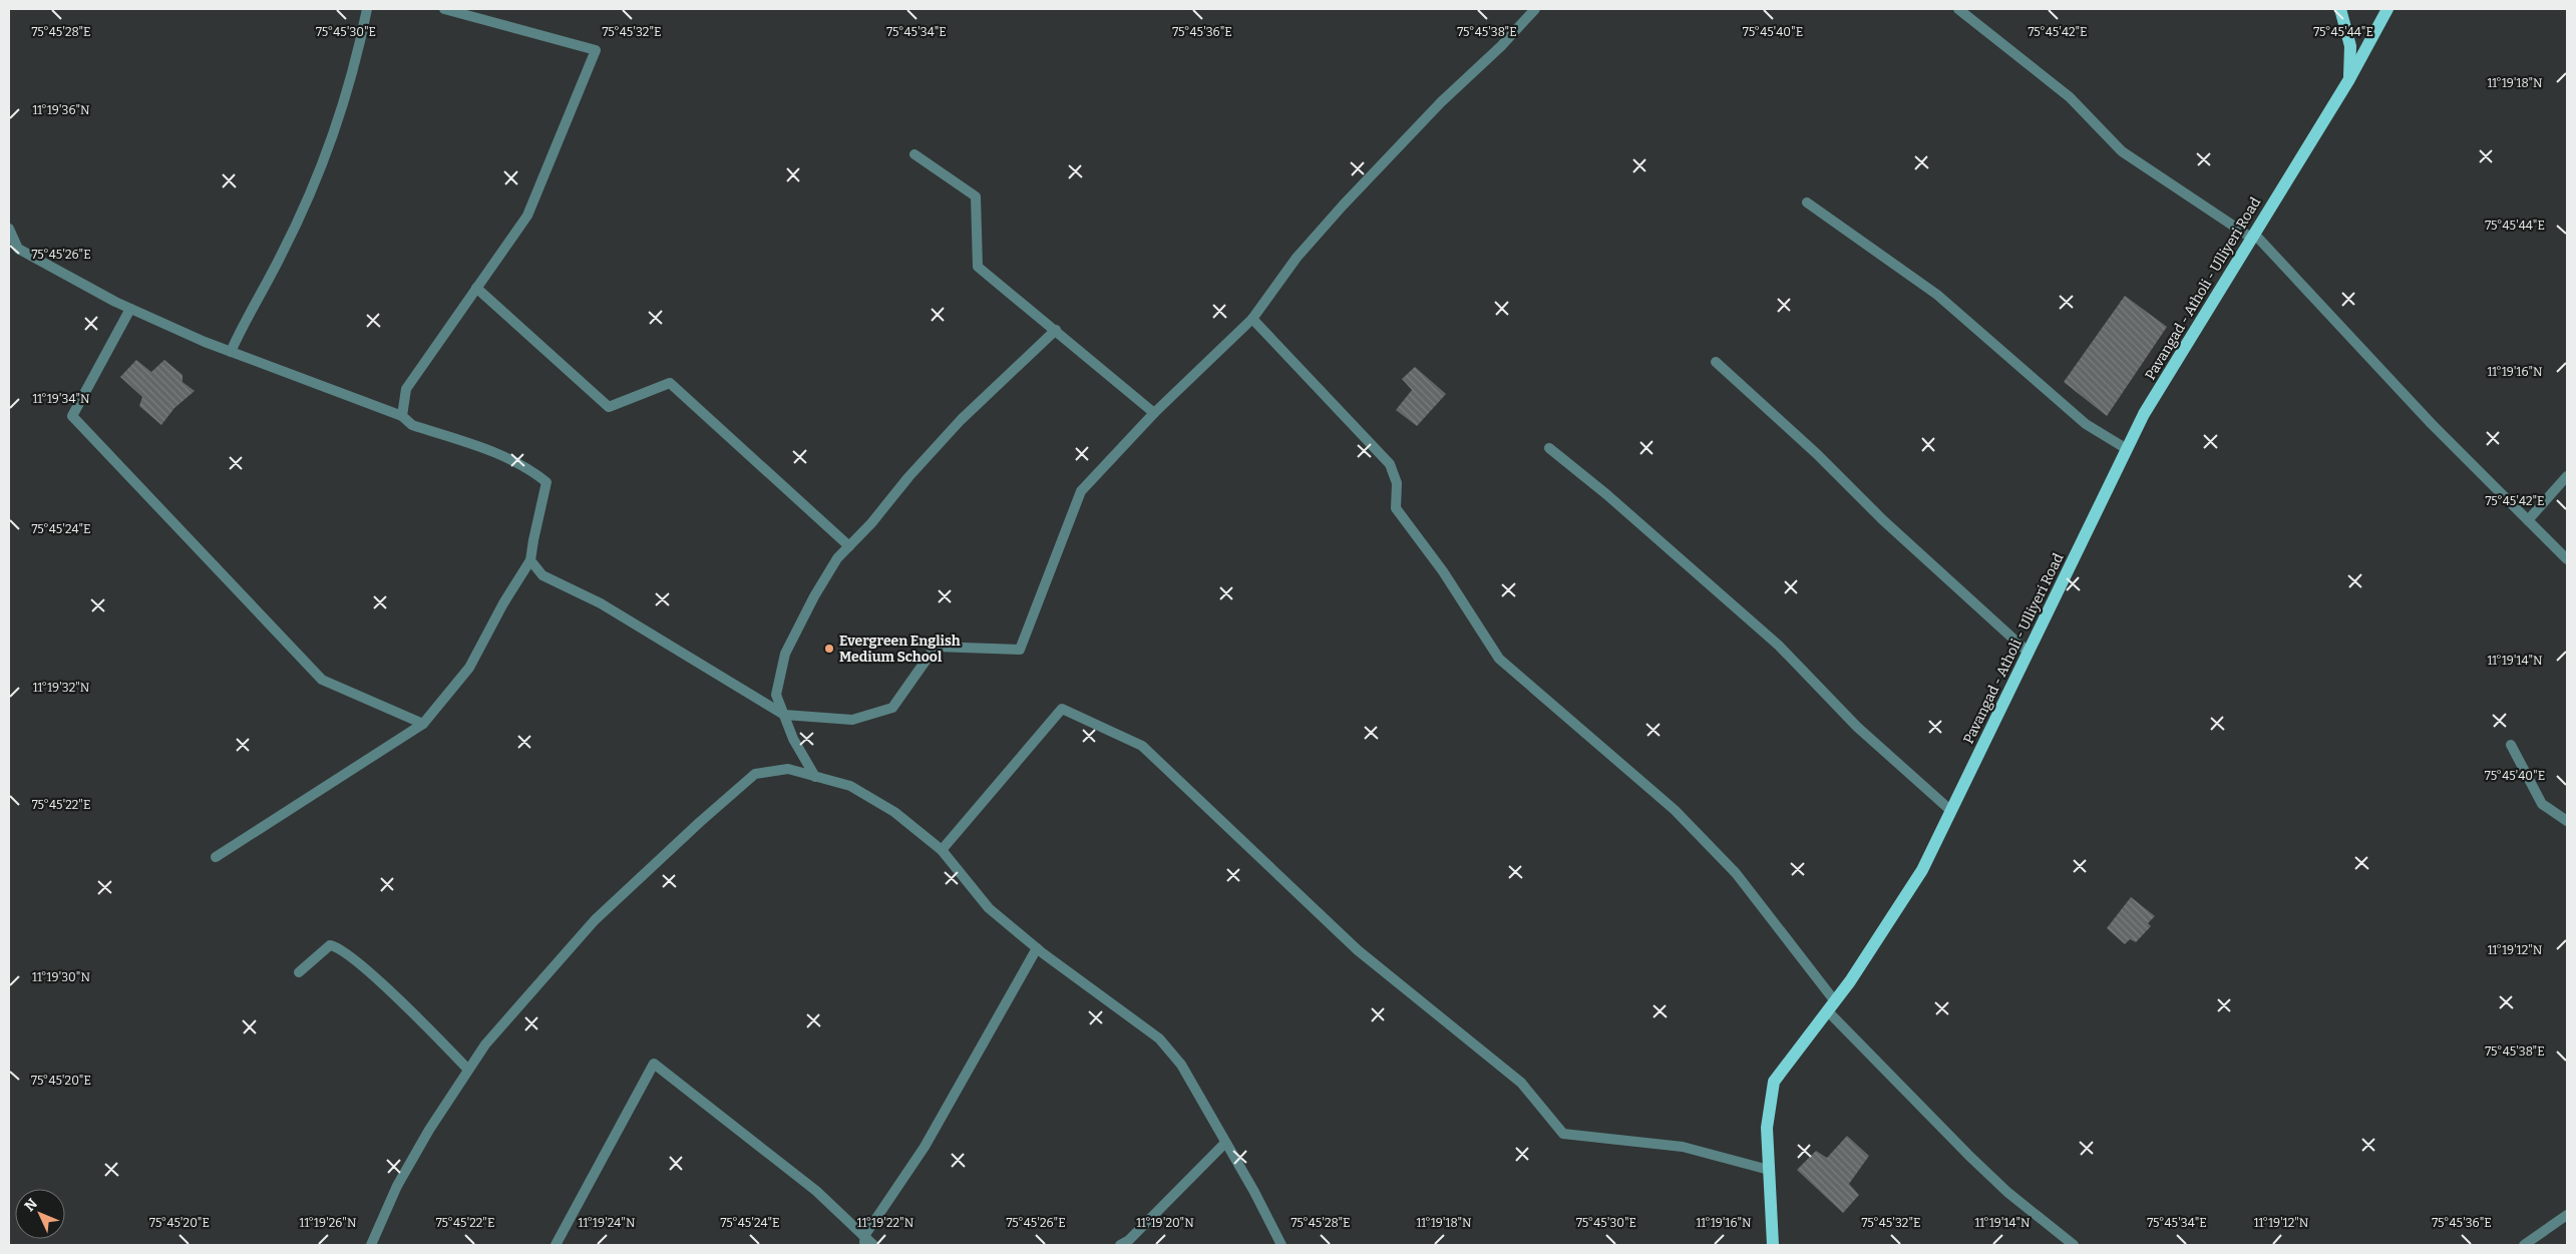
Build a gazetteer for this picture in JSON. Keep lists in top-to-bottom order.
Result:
{
  "streets": {
    "main road": ["Pavangad - Atholi - Ulliyeri Road"]
  },
  "places": ["Evergreen English Medium School"],
  "north": "top left",
  "coordinates": [
    "75°45'28\"E",
    "75°45'30\"E",
    "75°45'32\"E",
    "75°45'34\"E",
    "75°45'36\"E",
    "75°45'38\"E",
    "75°45'40\"E",
    "75°45'42\"E",
    "75°45'44\"E",
    "11°19'18\"N",
    "11°19'36\"N",
    "75°45'26\"E",
    "11°19'16\"N",
    "11°19'34\"N",
    "75°45'24\"E",
    "11°19'14\"N",
    "11°19'32\"N",
    "75°45'22\"E",
    "11°19'12\"N",
    "11°19'30\"N",
    "75°45'20\"E",
    "11°19'26\"N",
    "11°19'24\"N",
    "11°19'22\"N",
    "11°19'20\"N"
  ]
}
